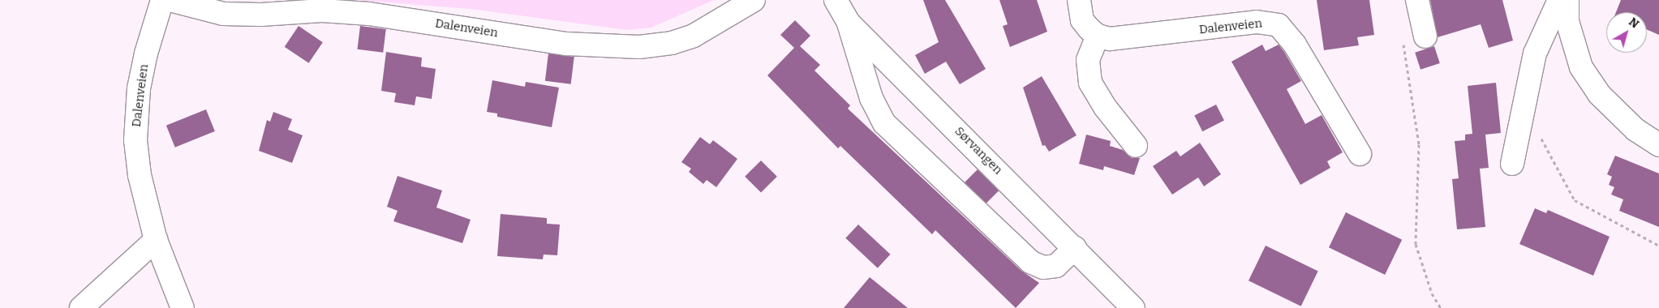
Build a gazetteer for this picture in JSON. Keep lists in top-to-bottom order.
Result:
{
  "streets": {
    "street": ["Dalenveien", "Sørvangen"]
  },
  "north": "top right"
}
